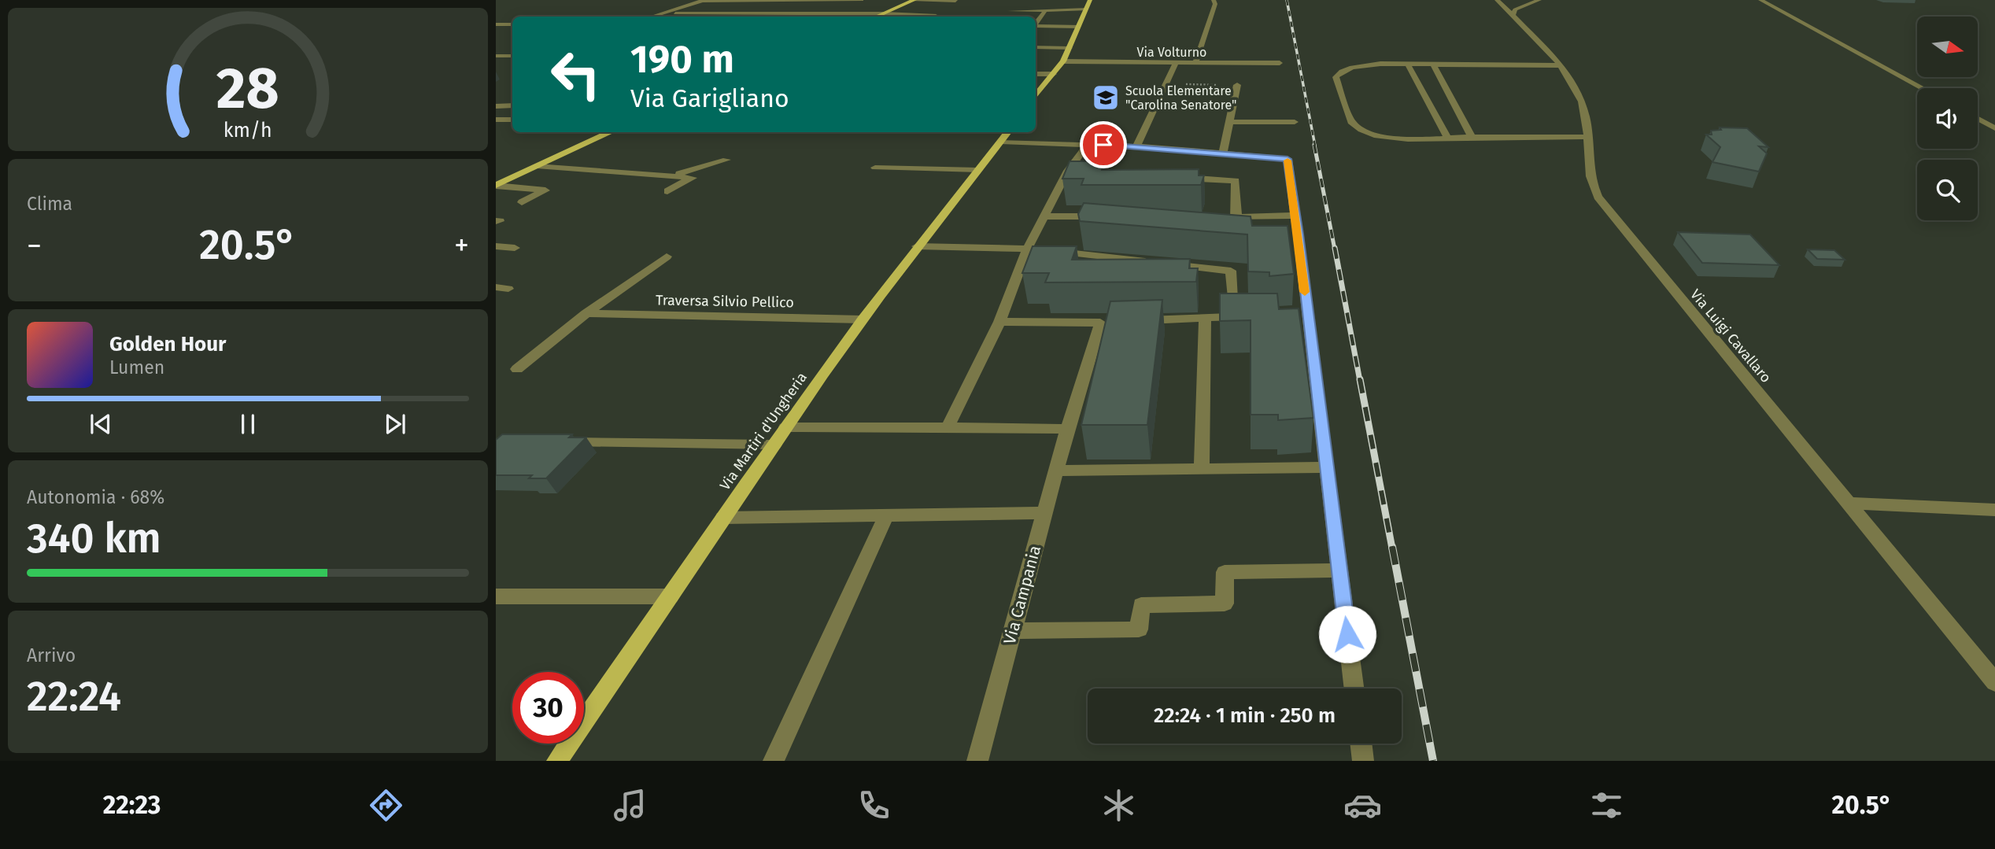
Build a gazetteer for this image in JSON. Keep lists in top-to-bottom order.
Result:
{
  "streets": {
    "main road": ["Via Martiri d'Ungheria"],
    "street": [
      "Via Volturno",
      "Traversa Silvio Pellico",
      "Via Luigi Cavallaro",
      "Via Campania"
    ]
  },
  "crossings": [
    ["Traversa Silvio Pellico", "Via Martiri d'Ungheria"]
  ],
  "places": {
    "school or university": ["Scuola Elementare \"Carolina Senatore\""]
  },
  "north": "right",
  "page": {
    "turn": ["190 m", "Via Garigliano"],
    "tile": [
      "Clima",
      ["Autonomia · 68%", "340 km"],
      ["Arrivo", "22:24"]
    ],
    "heat": ["−", "20.5°", "+"],
    "song": ["Golden Hour", "Lumen"],
    "limit": "30",
    "trip": "22:24 · 1 min · 250 m",
    "tabs": ["22:23", "20.5°"],
    "gauge": ["28", "km/h"]
  }
}
